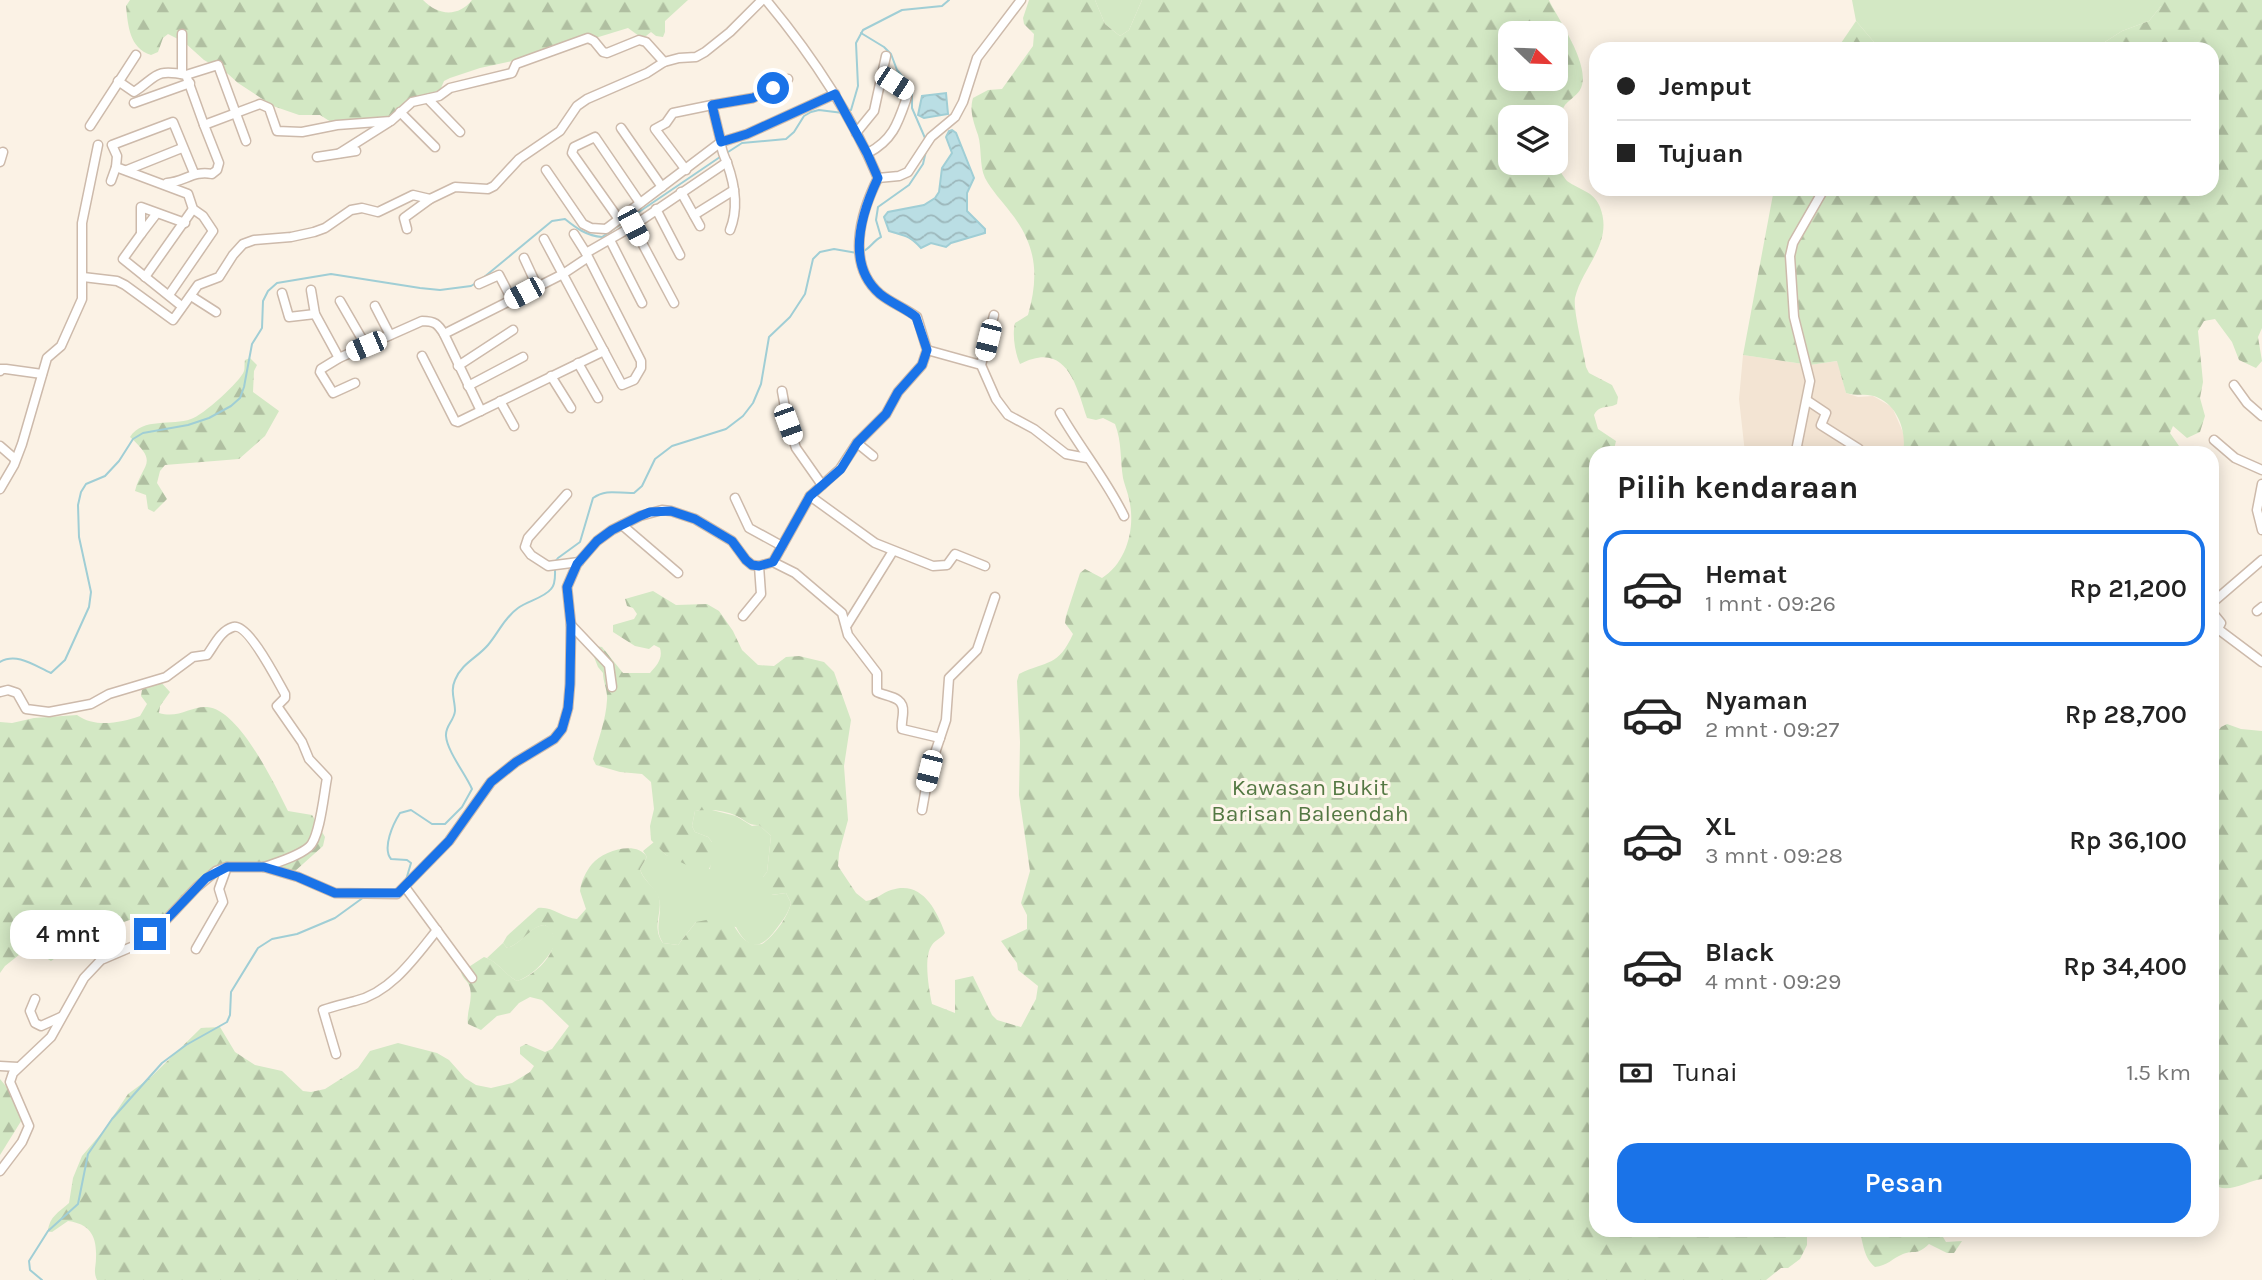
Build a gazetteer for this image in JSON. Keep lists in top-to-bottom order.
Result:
{
  "parks": ["Kawasan Bukit Barisan Baleendah"],
  "north": "bottom right",
  "page": {
    "banner": ["Jemput", "Tujuan"],
    "heading": "Pilih kendaraan",
    "list": [
      {
        "name": "Hemat",
        "note": "1 mnt · 09:26",
        "value": "Rp 21,200"
      },
      {
        "name": "Nyaman",
        "note": "2 mnt · 09:27",
        "value": "Rp 28,700"
      },
      {
        "name": "XL",
        "note": "3 mnt · 09:28",
        "value": "Rp 36,100"
      },
      {
        "name": "Black",
        "note": "4 mnt · 09:29",
        "value": "Rp 34,400"
      }
    ],
    "bubble": "4 mnt",
    "pay": ["Tunai", "1.5 km"],
    "buttons": "Pesan"
  }
}
